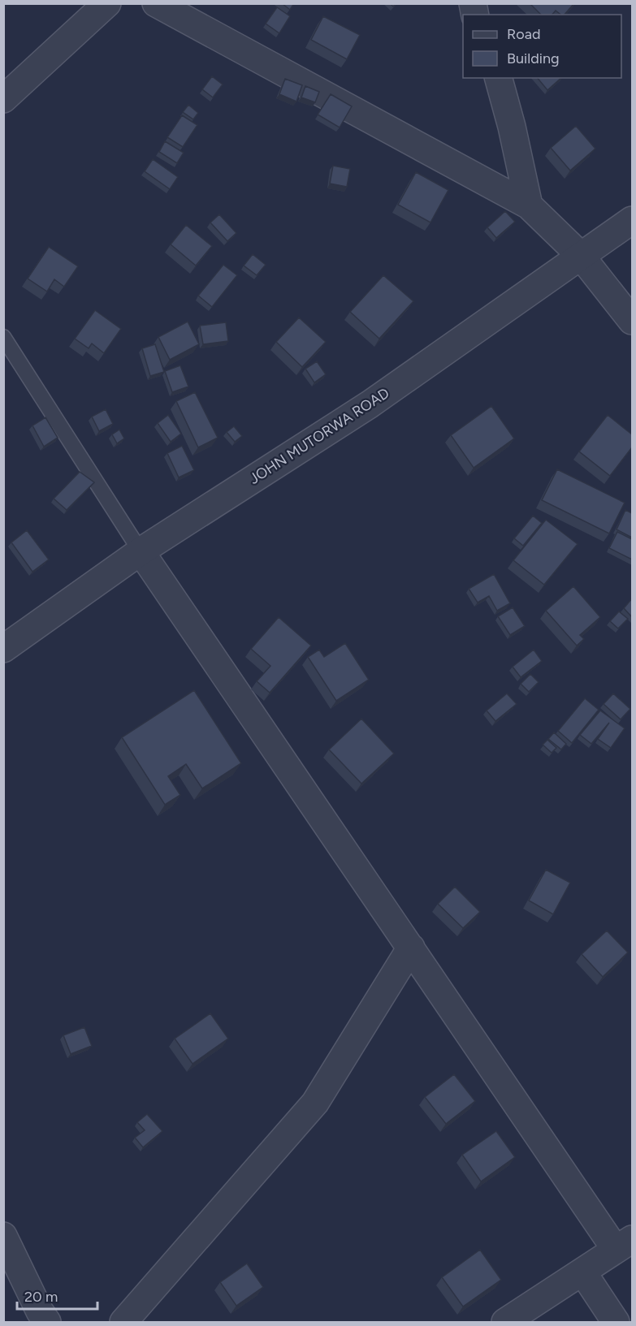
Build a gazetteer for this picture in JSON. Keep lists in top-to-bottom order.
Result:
{
  "streets": {
    "street": ["JOHN MUTORWA ROAD"]
  },
  "legend": ["Road", "Building"],
  "scale_bar": "20 m"
}
